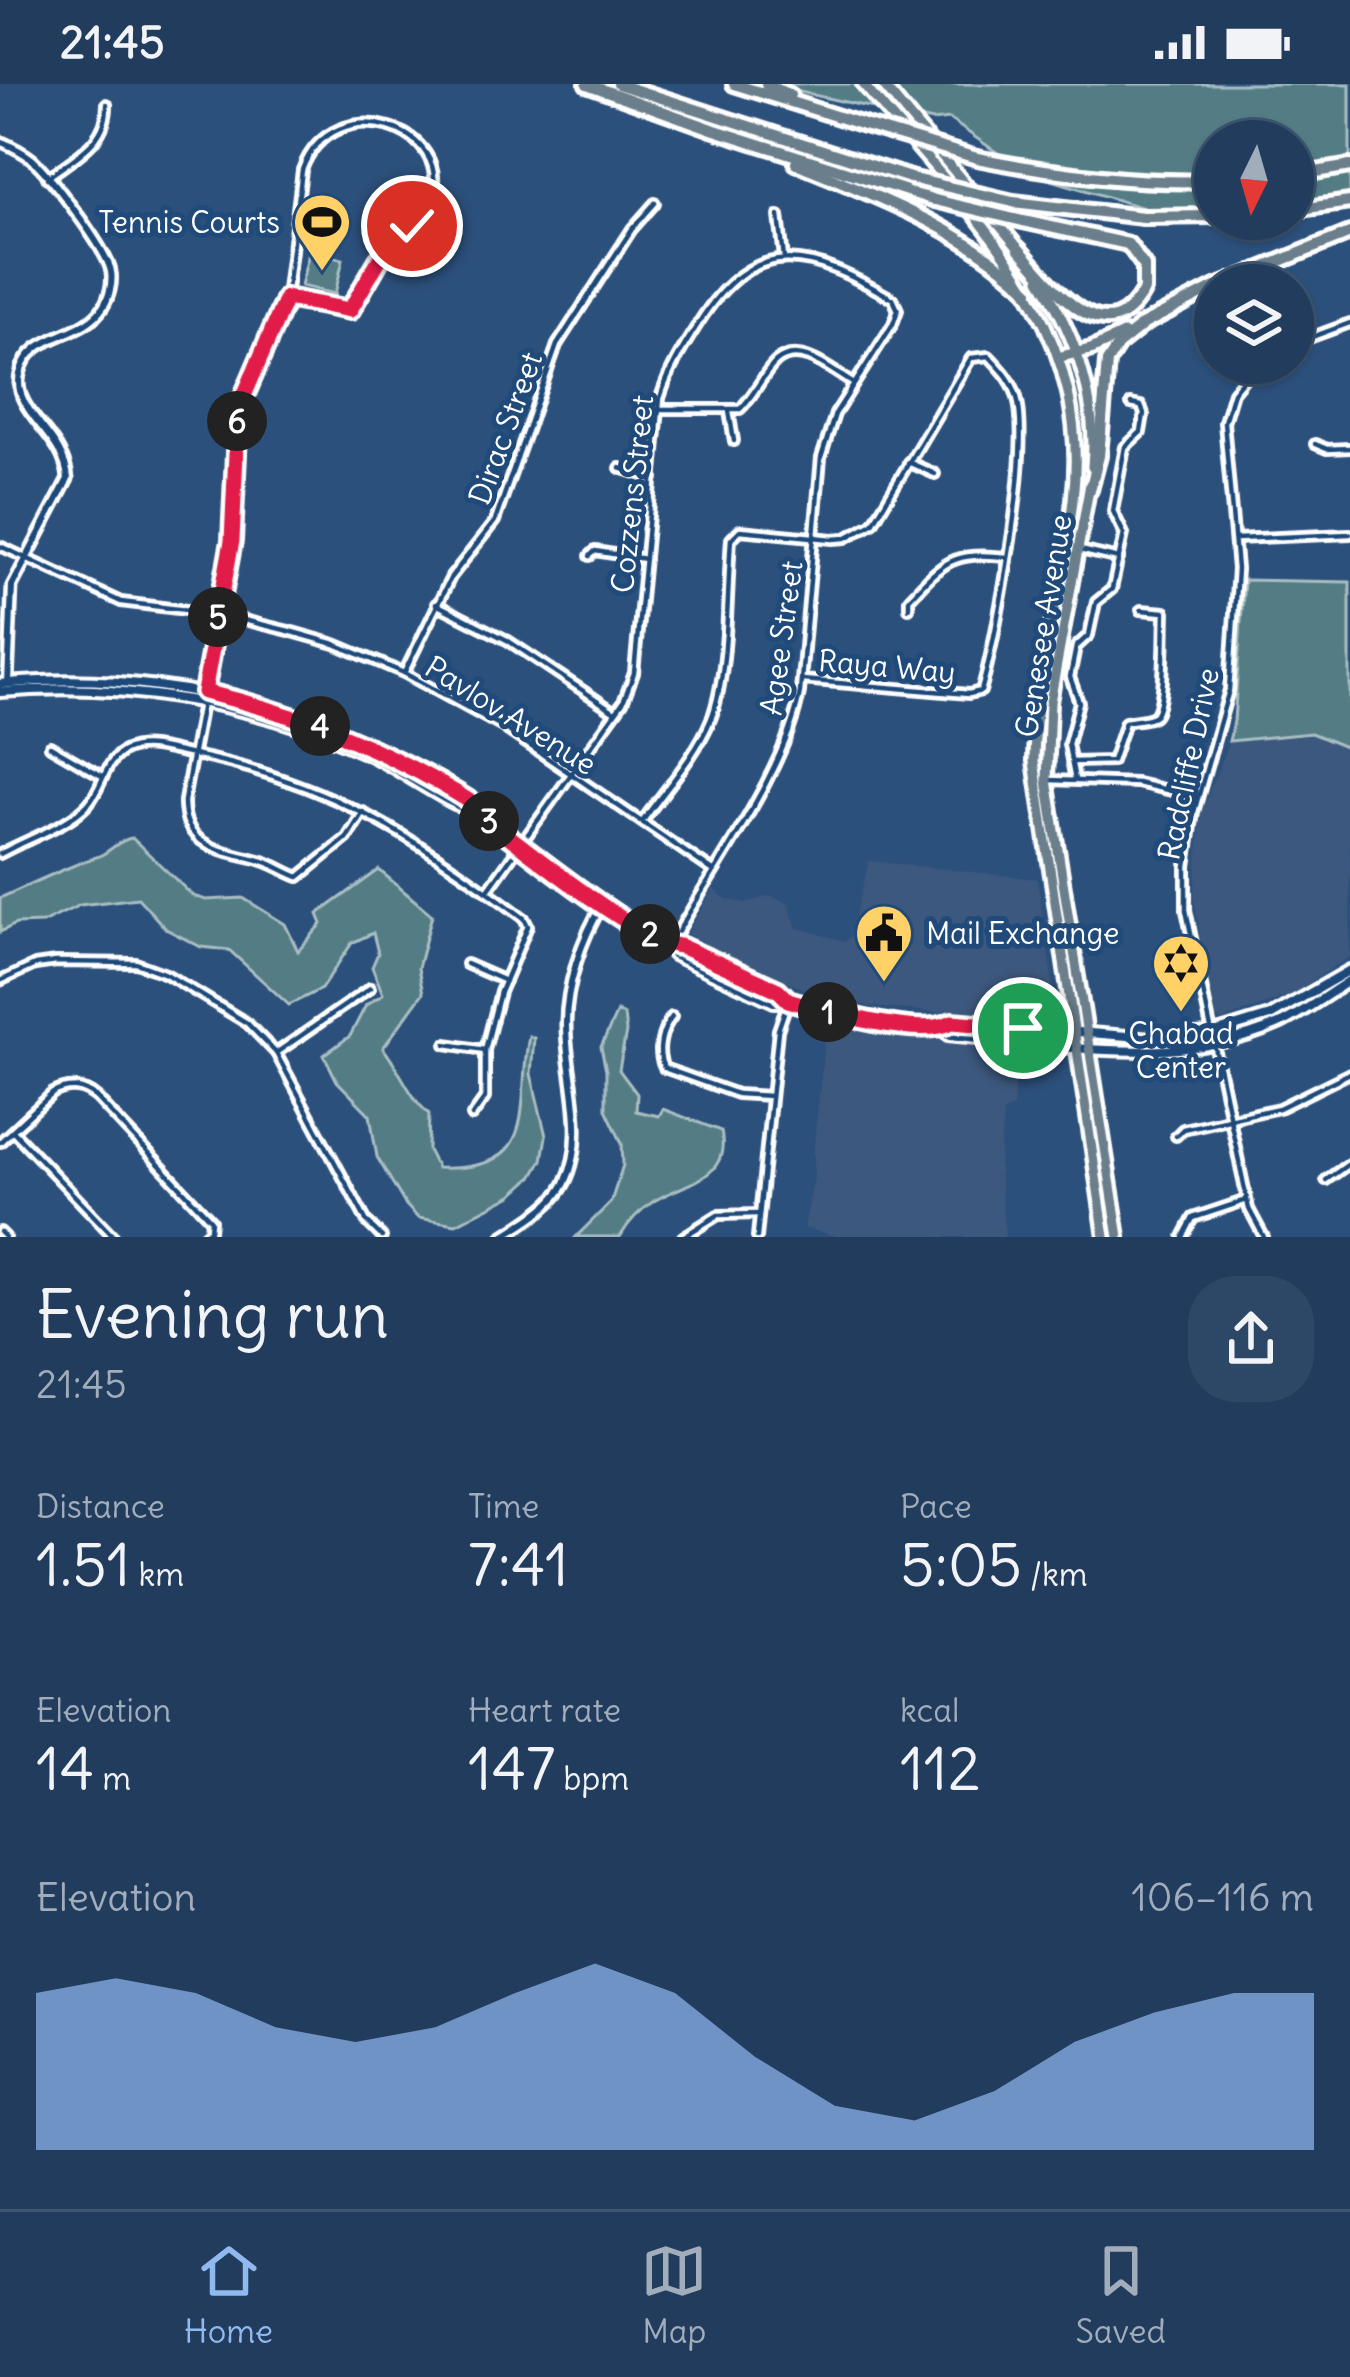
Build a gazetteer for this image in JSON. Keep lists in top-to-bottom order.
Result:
{
  "streets": {
    "main road": ["Genesee Avenue"],
    "street": [
      "Dirac Street",
      "Cozzens Street",
      "Agee Street",
      "Raya Way",
      "Pavlov Avenue",
      "Radcliffe Drive"
    ]
  },
  "crossings": [
    ["Dirac Street", "Pavlov Avenue"],
    ["Cozzens Street", "Agee Street"],
    ["Cozzens Street", "Pavlov Avenue"],
    ["Agee Street", "Raya Way"],
    ["Agee Street", "Pavlov Avenue"]
  ],
  "places": {
    "sports": ["Tennis Courts"],
    "public building": ["Mail Exchange"],
    "synagogue": ["Chabad Center"]
  },
  "north": "bottom",
  "page": {
    "status": "21:45",
    "pins": [
      "6",
      "5",
      "4",
      "3",
      "2",
      "1"
    ],
    "heading": ["Evening run", "21:45"],
    "stats": [
      ["Distance", "1.51 km"],
      ["Time", "7:41"],
      ["Pace", "5:05 /km"],
      ["Elevation", "14 m"],
      ["Heart rate", "147 bpm"],
      ["kcal", "112"]
    ],
    "chart": ["Elevation", "106–116 m"],
    "tabs": ["Home", "Map", "Saved"]
  }
}
